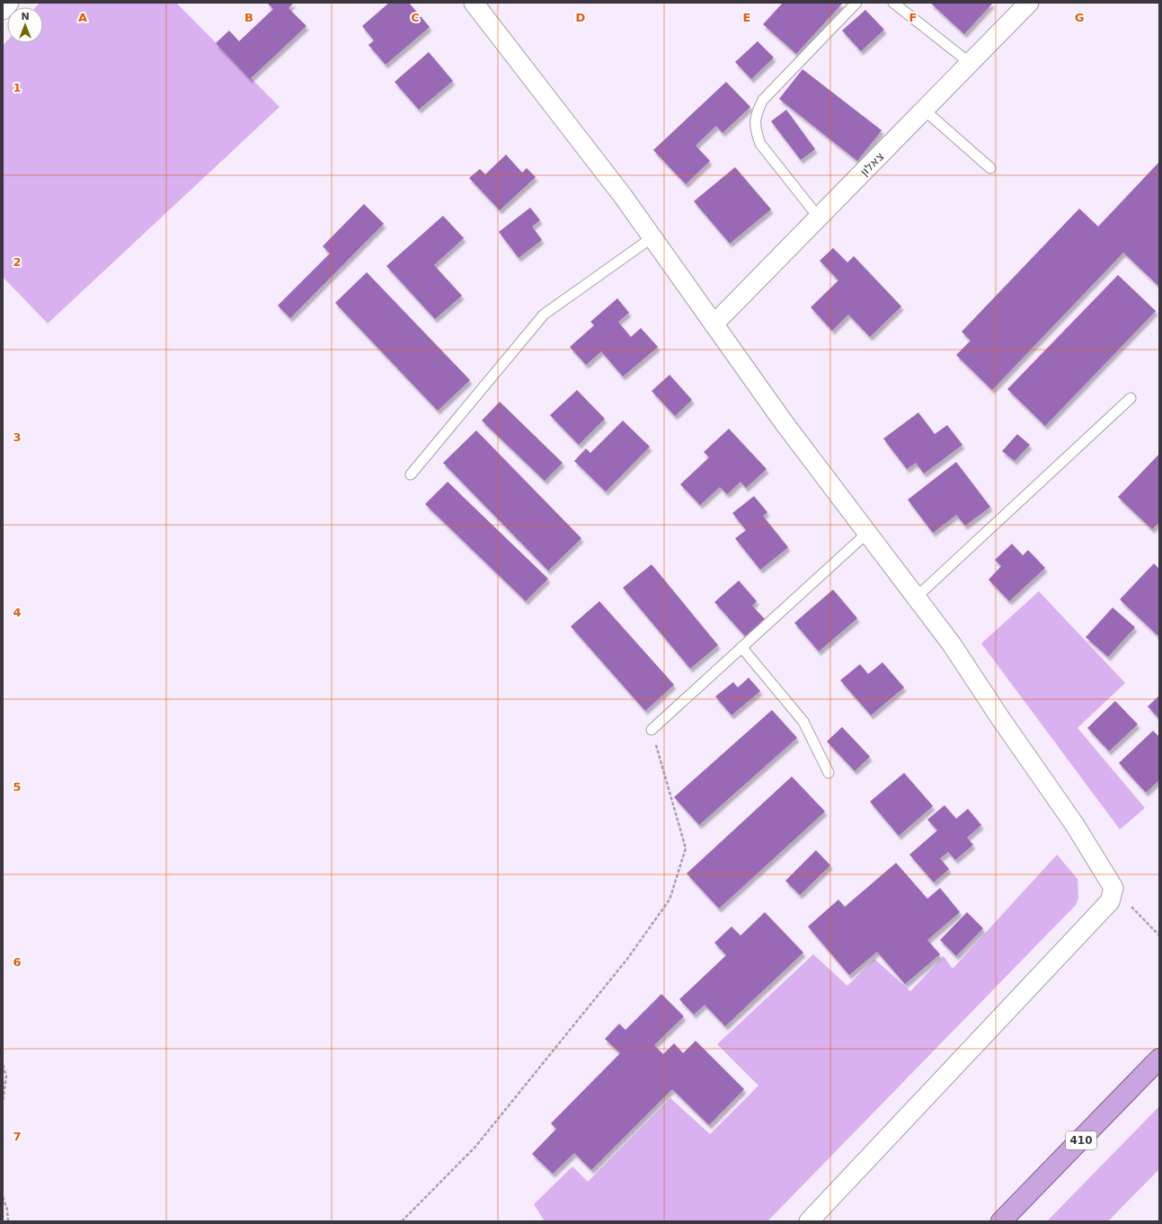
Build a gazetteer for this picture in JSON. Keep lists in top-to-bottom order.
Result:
{
  "streets": {
    "main road": ["410"],
    "street": ["צאלון"]
  },
  "north": "top",
  "grid": {
    "columns": [
      "A",
      "B",
      "C",
      "D",
      "E",
      "F",
      "G"
    ],
    "rows": [
      "1",
      "2",
      "3",
      "4",
      "5",
      "6",
      "7"
    ]
  }
}
